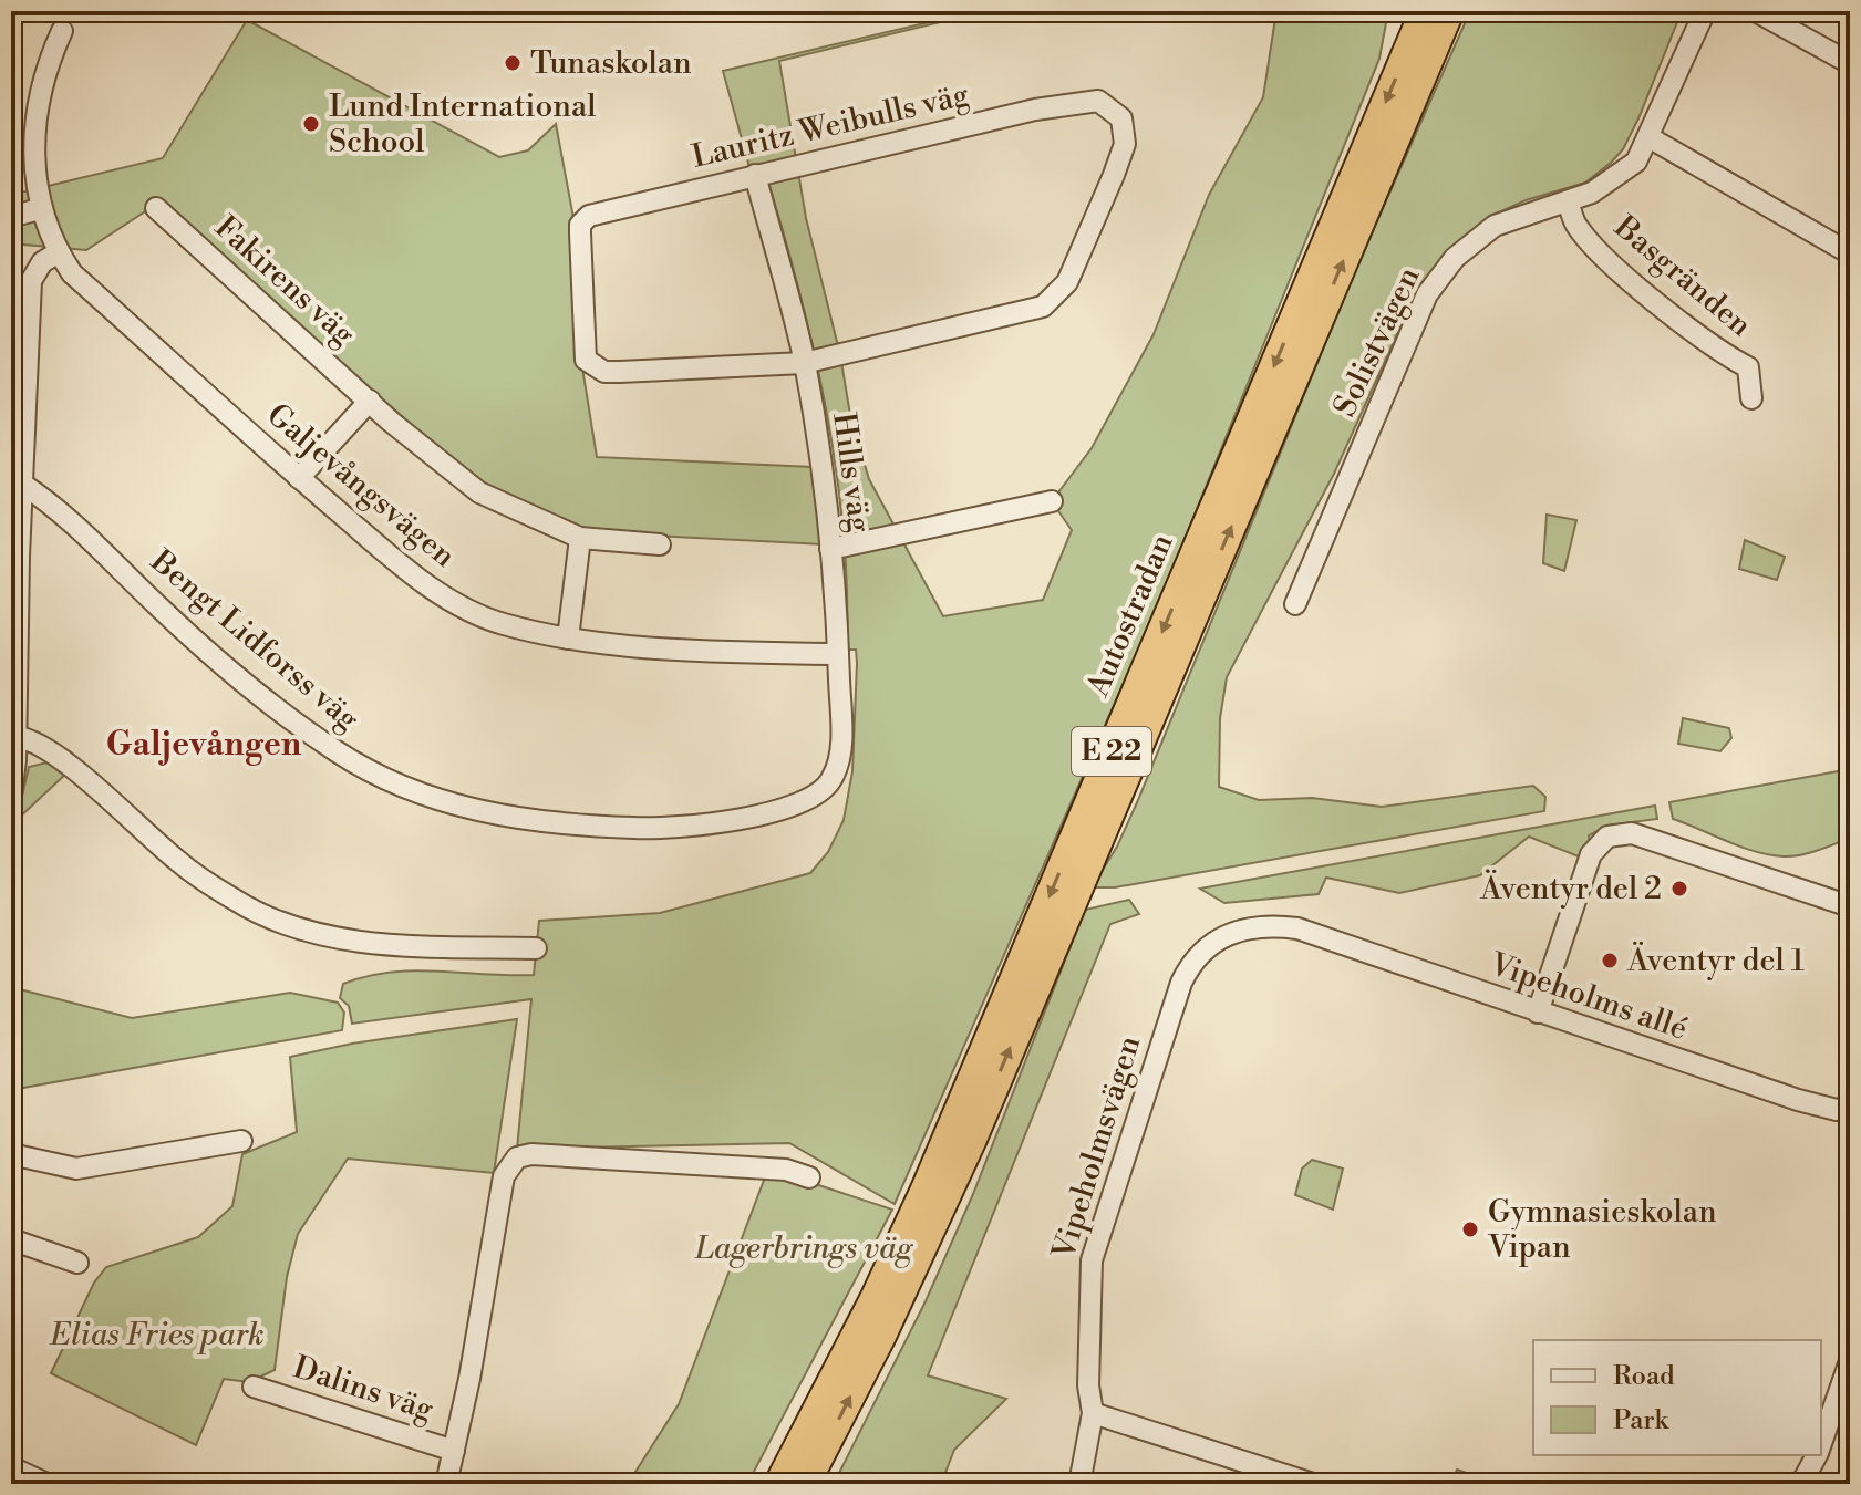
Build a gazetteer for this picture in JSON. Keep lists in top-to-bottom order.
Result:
{
  "streets": {
    "highway": ["Autostradan", "E 22"],
    "street": [
      "Lauritz Weibulls väg",
      "Basgränden",
      "Fakirens väg",
      "Solistvägen",
      "Hills väg",
      "Galjevångsvägen",
      "Bengt Lidforss väg",
      "Vipeholms allé",
      "Vipeholmsvägen",
      "Dalins väg"
    ]
  },
  "crossings": [
    ["Lauritz Weibulls väg", "Hills väg"],
    ["Basgränden", "Solistvägen"],
    ["Hills väg", "Galjevångsvägen"],
    ["Hills väg", "Bengt Lidforss väg"],
    ["Vipeholms allé", "Vipeholmsvägen"]
  ],
  "districts": ["Galjevången"],
  "parks": ["Lagerbrings väg", "Elias Fries park"],
  "places": [
    "Tunaskolan",
    "Lund International School",
    "Äventyr del 2",
    "Äventyr del 1",
    "Gymnasieskolan Vipan"
  ],
  "legend": ["Road", "Park"]
}
